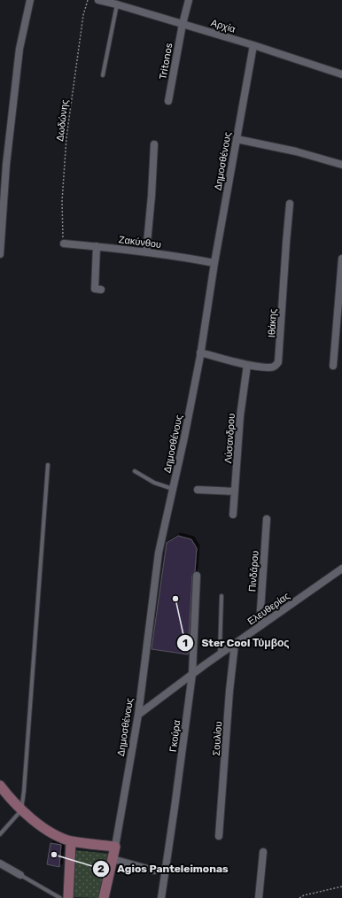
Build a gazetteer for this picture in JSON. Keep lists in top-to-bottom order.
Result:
{
  "streets": {
    "street": [
      "Αρχία",
      "Tritonos",
      "Δημοσθένους",
      "Ζακύνθου",
      "Ιθάκης",
      "Λύσανδρου",
      "Πινδάρου",
      "Ελευθερίας",
      "Γκούρα",
      "Σουλίου"
    ],
    "path": ["Δωδώνης"]
  },
  "crossings": [
    ["Αρχία", "Tritonos"],
    ["Αρχία", "Δημοσθένους"],
    ["Δωδώνης", "Ζακύνθου"],
    ["Δημοσθένους", "Ζακύνθου"],
    ["Δημοσθένους", "Ιθάκης"],
    ["Δημοσθένους", "Ελευθερίας"],
    ["Ιθάκης", "Λύσανδρου"],
    ["Πινδάρου", "Ελευθερίας"],
    ["Ελευθερίας", "Γκούρα"],
    ["Ελευθερίας", "Σουλίου"]
  ],
  "places": ["Ster Cool Τύμβος", "Agios Panteleimonas"]
}
